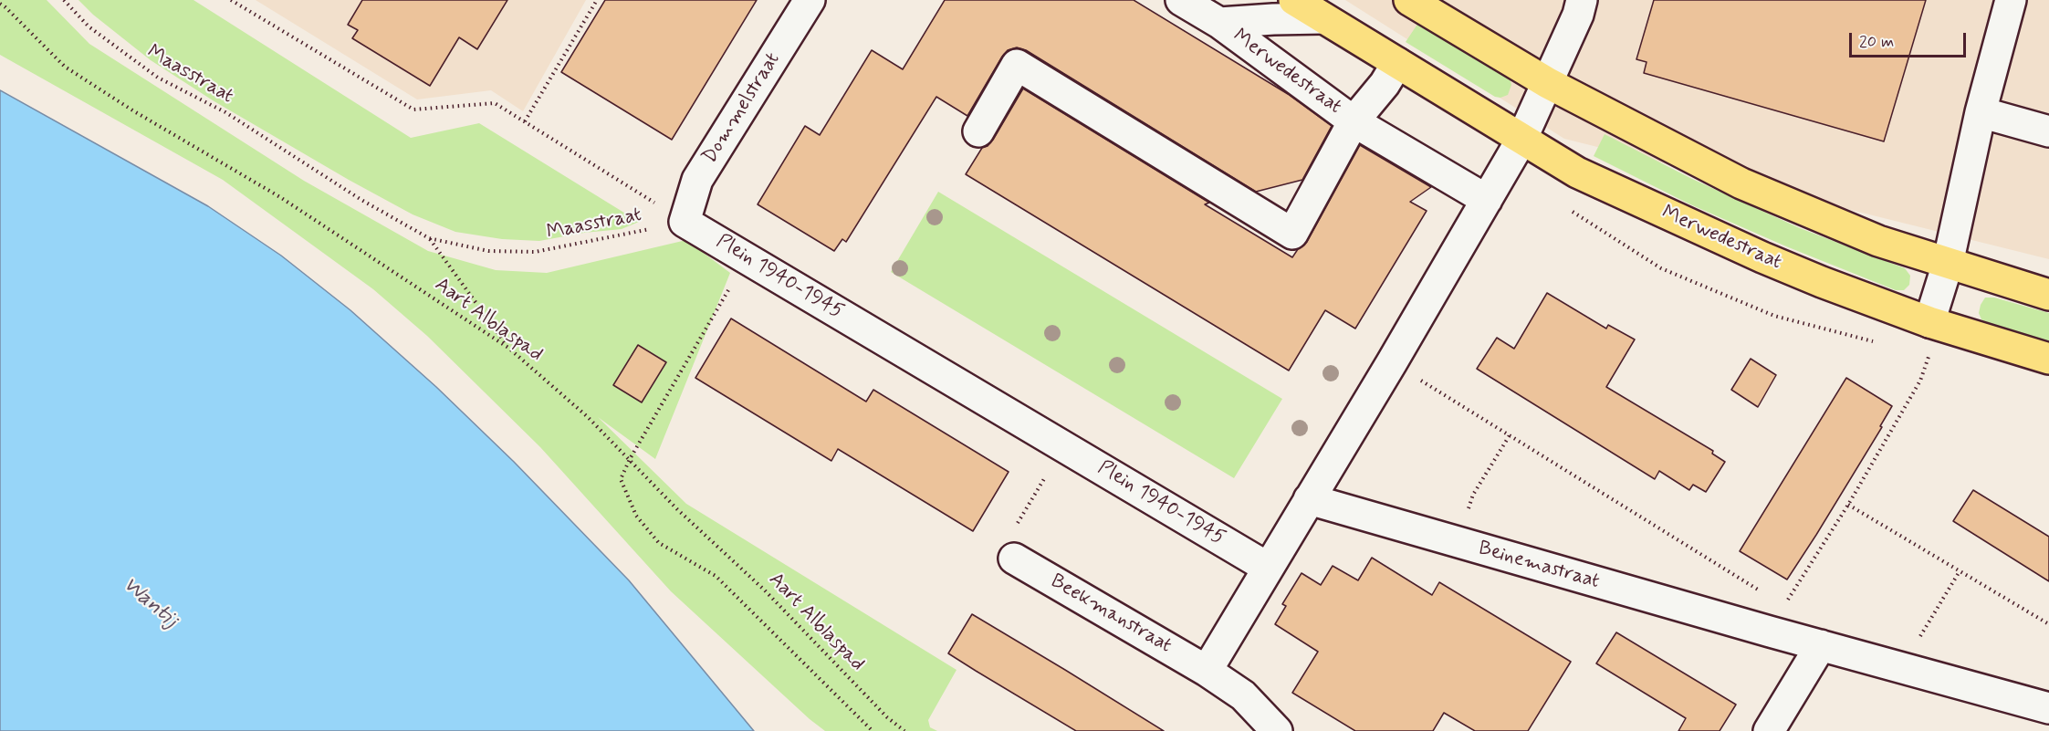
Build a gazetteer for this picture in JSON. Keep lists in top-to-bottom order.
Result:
{
  "streets": {
    "main road": ["Merwedestraat"],
    "street": [
      "Dommelstraat",
      "Plein 1940-1945",
      "Beinemastraat",
      "Beekmanstraat"
    ],
    "path": ["Maasstraat", "Aart Alblaspad"]
  },
  "crossings": [
    ["Maasstraat", "Dommelstraat"],
    ["Maasstraat", "Plein 1940-1945"],
    ["Dommelstraat", "Plein 1940-1945"]
  ],
  "water": ["Wantij"],
  "scale_bar": "20 m"
}
